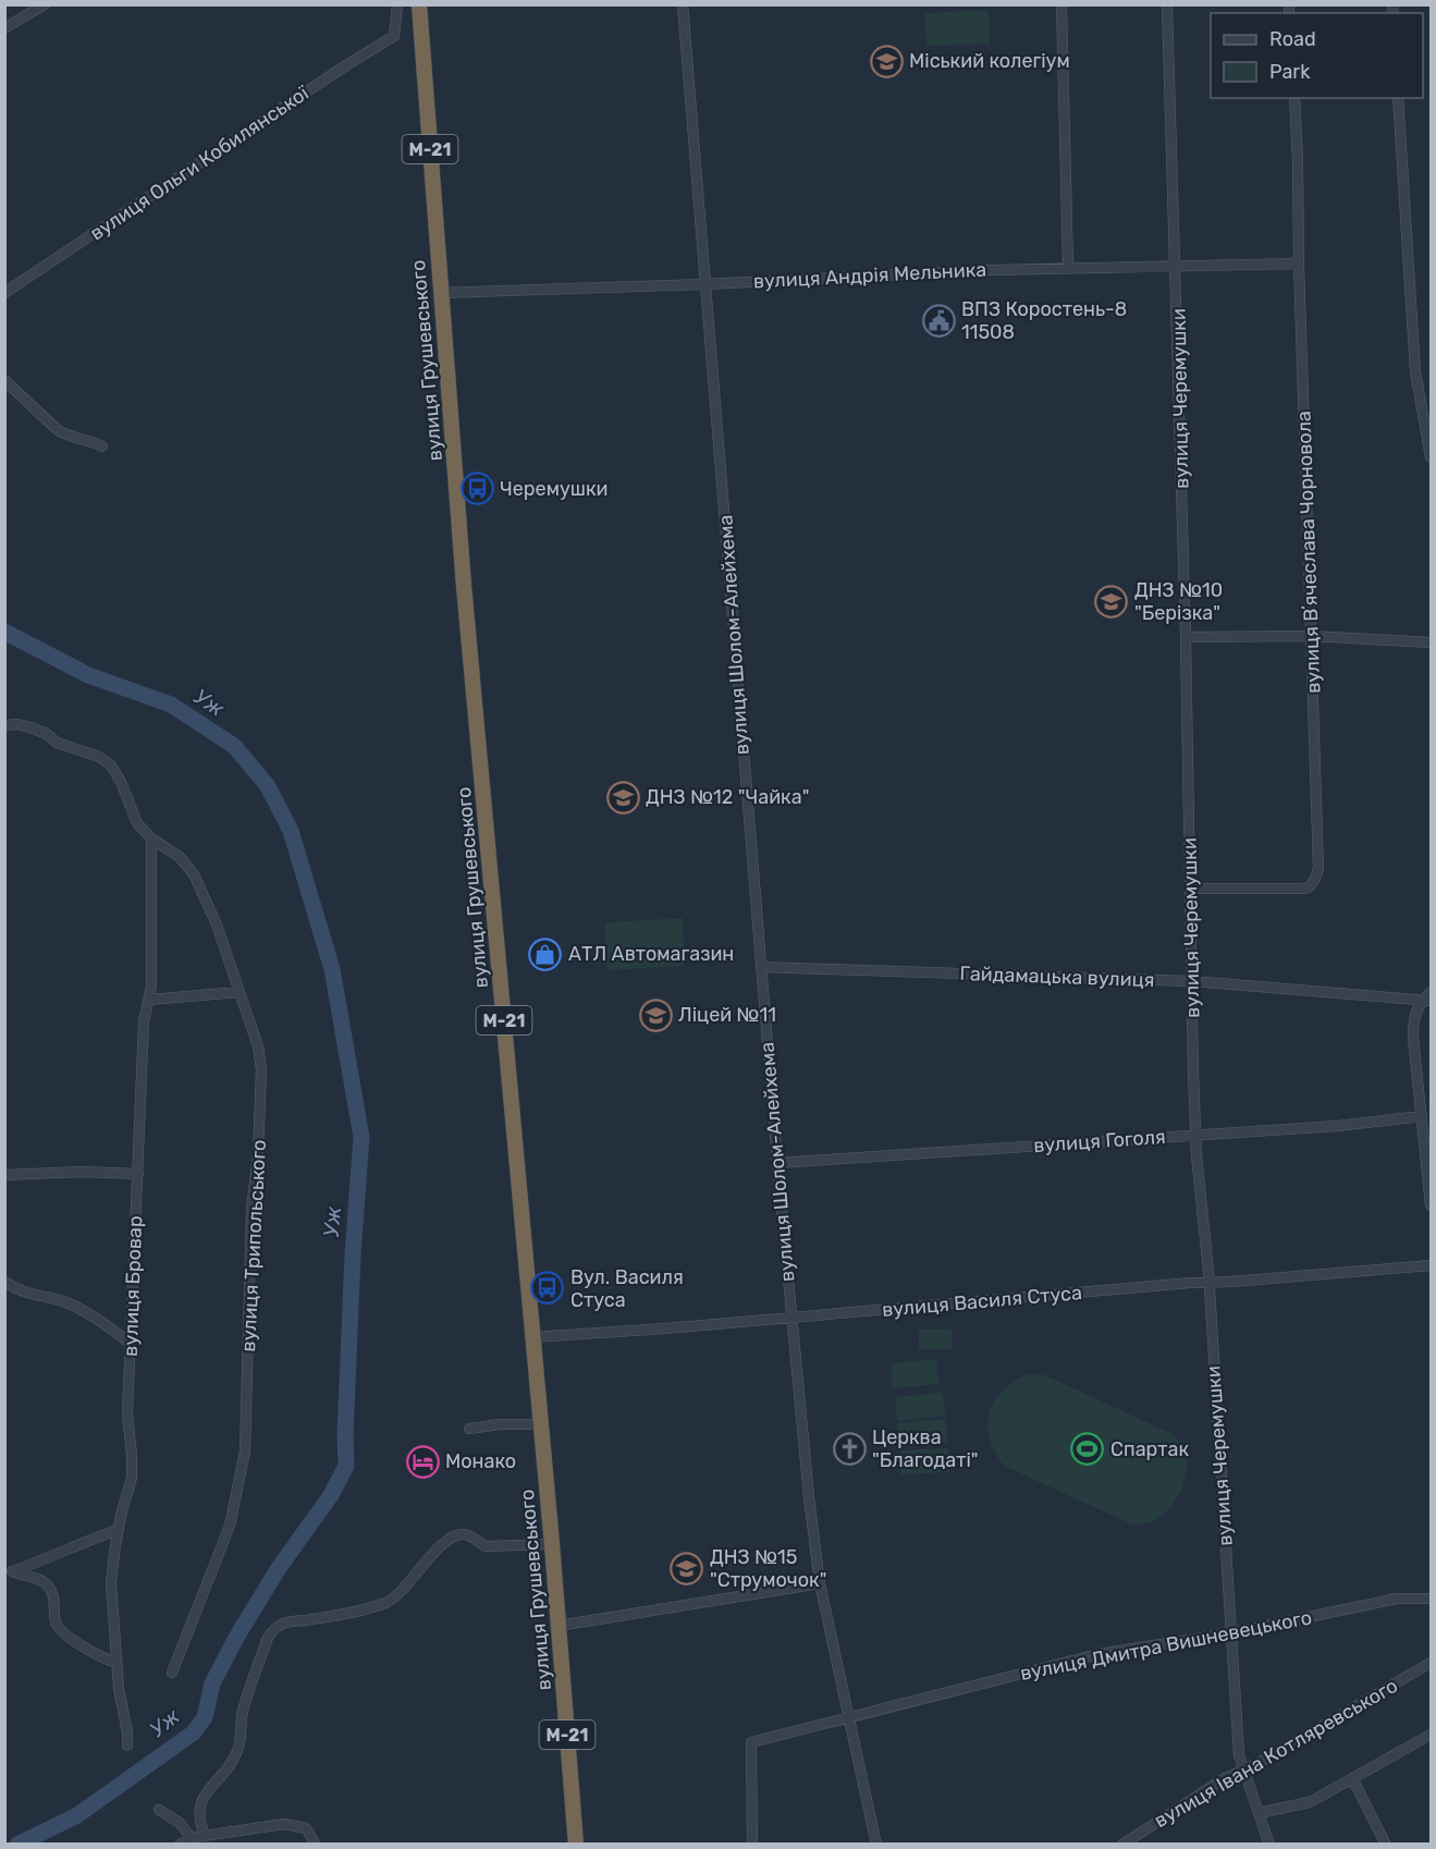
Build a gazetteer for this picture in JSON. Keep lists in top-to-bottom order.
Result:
{
  "streets": {
    "highway": ["М-21", "вулиця Грушевського"],
    "street": [
      "вулиця Ольги Кобилянської",
      "вулиця Андрія Мельника",
      "вулиця Черемушки",
      "вулиця Вʼячеслава Чорновола",
      "вулиця Шолом-Алейхема",
      "Гайдамацька вулиця",
      "вулиця Гоголя",
      "вулиця Трипольського",
      "вулиця Бровар",
      "вулиця Василя Стуса",
      "вулиця Дмитра Вишневецького",
      "вулиця Івана Котляревського"
    ]
  },
  "crossings": [
    ["вулиця Андрія Мельника", "вулиця Грушевського"],
    ["вулиця Андрія Мельника", "вулиця Черемушки"],
    ["вулиця Андрія Мельника", "вулиця Вʼячеслава Чорновола"],
    ["вулиця Андрія Мельника", "вулиця Шолом-Алейхема"],
    ["вулиця Грушевського", "вулиця Василя Стуса"],
    ["вулиця Черемушки", "вулиця Вʼячеслава Чорновола"],
    ["вулиця Черемушки", "Гайдамацька вулиця"],
    ["вулиця Черемушки", "вулиця Гоголя"],
    ["вулиця Черемушки", "вулиця Василя Стуса"],
    ["вулиця Черемушки", "вулиця Дмитра Вишневецького"],
    ["вулиця Черемушки", "вулиця Івана Котляревського"],
    ["вулиця Шолом-Алейхема", "Гайдамацька вулиця"],
    ["вулиця Шолом-Алейхема", "вулиця Гоголя"],
    ["вулиця Шолом-Алейхема", "вулиця Василя Стуса"],
    ["вулиця Шолом-Алейхема", "вулиця Дмитра Вишневецького"],
    ["вулиця Трипольського", "вулиця Бровар"]
  ],
  "water": ["Уж"],
  "places": {
    "school or university": [
      "Міський колегіум",
      "ДНЗ №10 \"Берізка\"",
      "ДНЗ №12 \"Чайка\"",
      "Ліцей №11",
      "ДНЗ №15 \"Струмочок\""
    ],
    "public building": ["ВПЗ Коростень-8 11508"],
    "bus stop": ["Черемушки", "Вул. Василя Стуса"],
    "shop": ["АТЛ Автомагазин"],
    "church": ["Церква \"Благодаті\""],
    "sports": ["Спартак"],
    "hotel": ["Монако"]
  },
  "legend": ["Road", "Park"]
}
